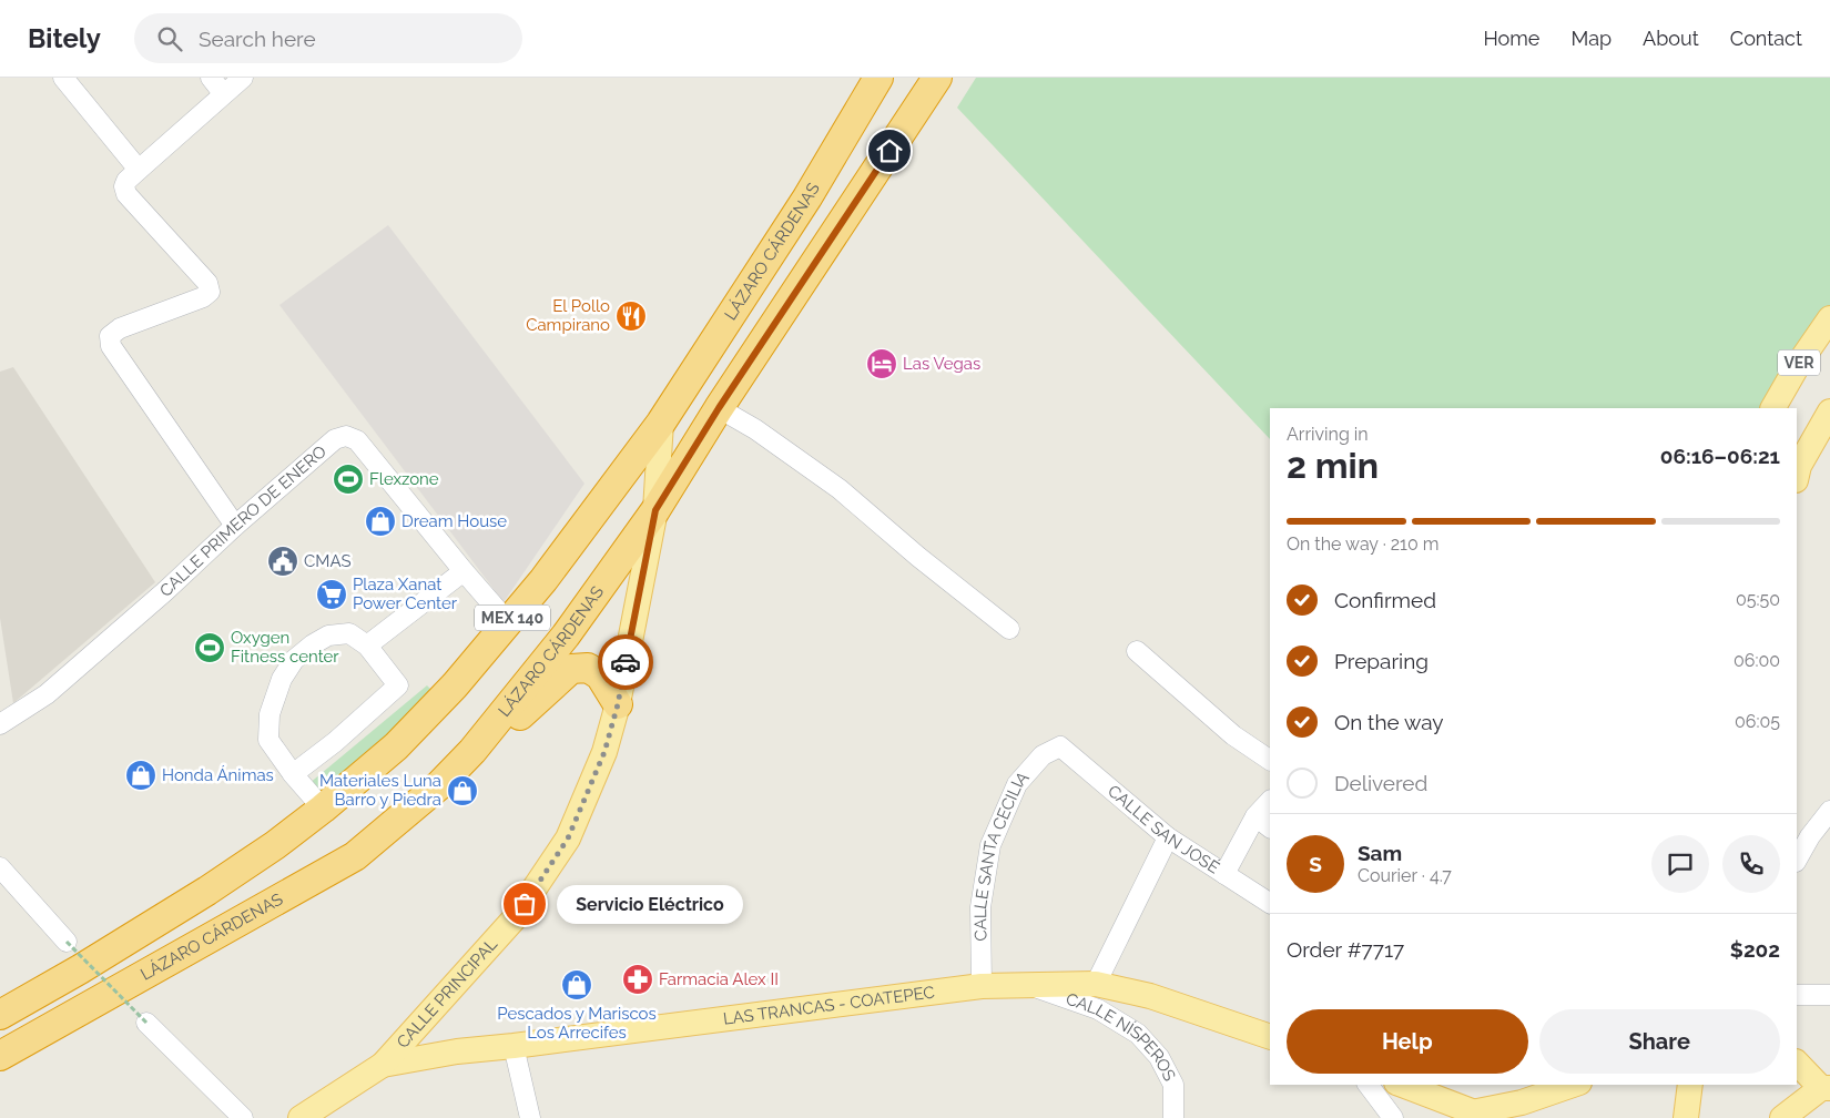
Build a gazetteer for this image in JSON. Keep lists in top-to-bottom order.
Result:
{
  "streets": {
    "highway": ["LÁZARO CÁRDENAS", "MEX 140"],
    "main road": ["VER", "CALLE PRINCIPAL", "LAS TRANCAS - COATEPEC"],
    "street": [
      "CALLE PRIMERO DE ENERO",
      "CALLE SAN JOSÉ",
      "CALLE SANTA CECILIA",
      "CALLE NÍSPEROS"
    ]
  },
  "crossings": [
    ["LÁZARO CÁRDENAS", "CALLE PRIMERO DE ENERO"],
    ["LÁZARO CÁRDENAS", "CALLE PRINCIPAL"],
    ["CALLE SAN JOSÉ", "CALLE SANTA CECILIA"],
    ["CALLE SANTA CECILIA", "LAS TRANCAS - COATEPEC"],
    ["CALLE PRINCIPAL", "LAS TRANCAS - COATEPEC"],
    ["LAS TRANCAS - COATEPEC", "CALLE NÍSPEROS"]
  ],
  "places": {
    "restaurant": ["El Pollo Campirano"],
    "hotel": ["Las Vegas"],
    "sports": ["Flexzone", "Oxygen Fitness center"],
    "shop": [
      "Dream House",
      "Honda Ánimas",
      "Materiales Luna Barro y Piedra",
      "Pescados y Mariscos Los Arrecifes"
    ],
    "public building": ["CMAS"],
    "supermarket": ["Plaza Xanat Power Center"],
    "other": ["Servicio Eléctrico"],
    "pharmacy": ["Farmacia Alex II"]
  },
  "page": {
    "header": "Bitely",
    "search": "Search here",
    "nav": [
      "Home",
      "Map",
      "About",
      "Contact"
    ],
    "heading": ["2 min", "Arriving in", "06:16–06:21"],
    "panel": [
      "Sam",
      "Courier · 4.7",
      "Order #7717",
      "$202"
    ],
    "bar": "On the way · 210 m",
    "list": [
      ["Confirmed", "05:50"],
      ["Preparing", "06:00"],
      ["On the way", "06:05"],
      "Delivered"
    ],
    "round": "S",
    "bubble": "Servicio Eléctrico",
    "buttons": ["Help", "Share"]
  }
}
